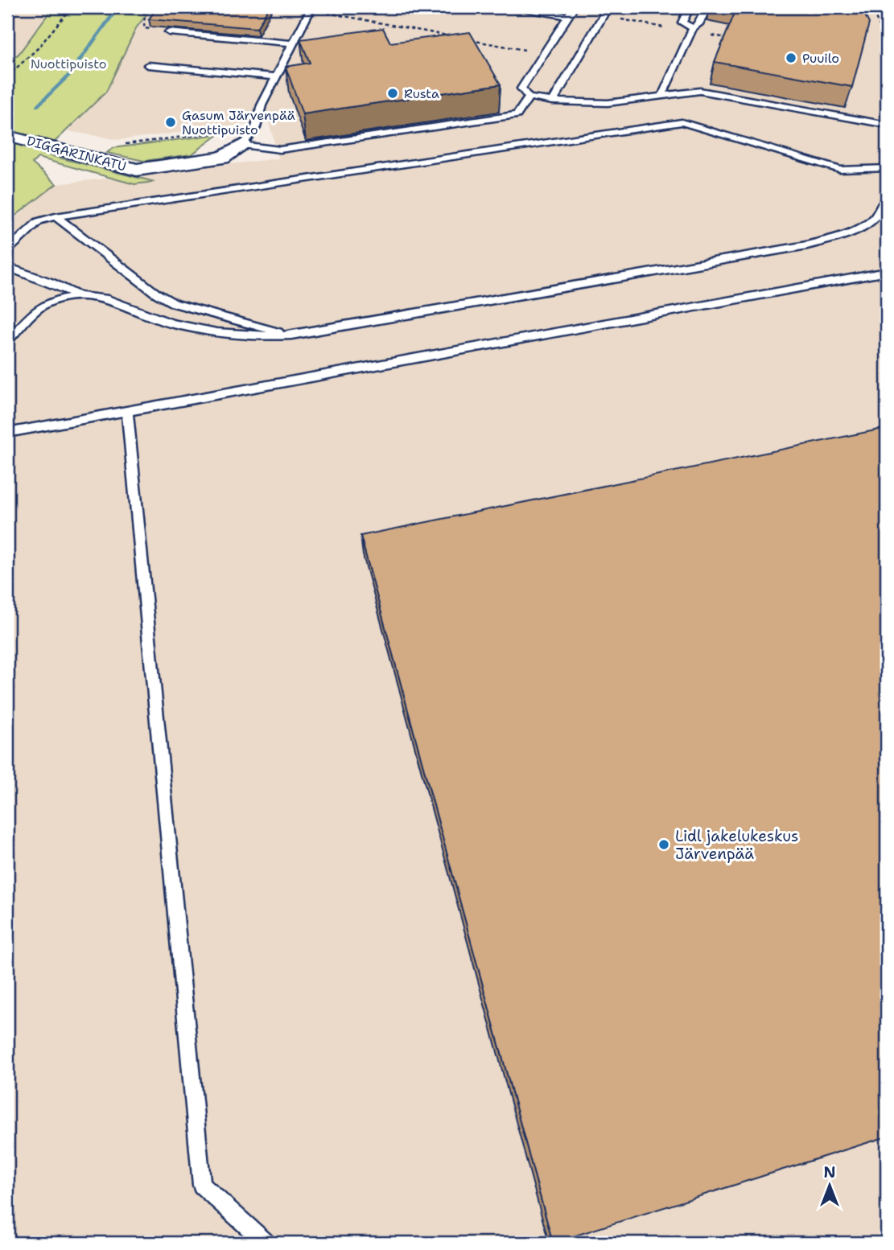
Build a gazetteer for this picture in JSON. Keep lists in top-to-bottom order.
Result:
{
  "streets": {
    "street": ["DIGGARINKATU"]
  },
  "parks": ["Nuottipuisto"],
  "places": [
    "Puuilo",
    "Rusta",
    "Gasum Järvenpää Nuottipuisto",
    "Lidl jakelukeskus Järvenpää"
  ],
  "north": "top"
}
